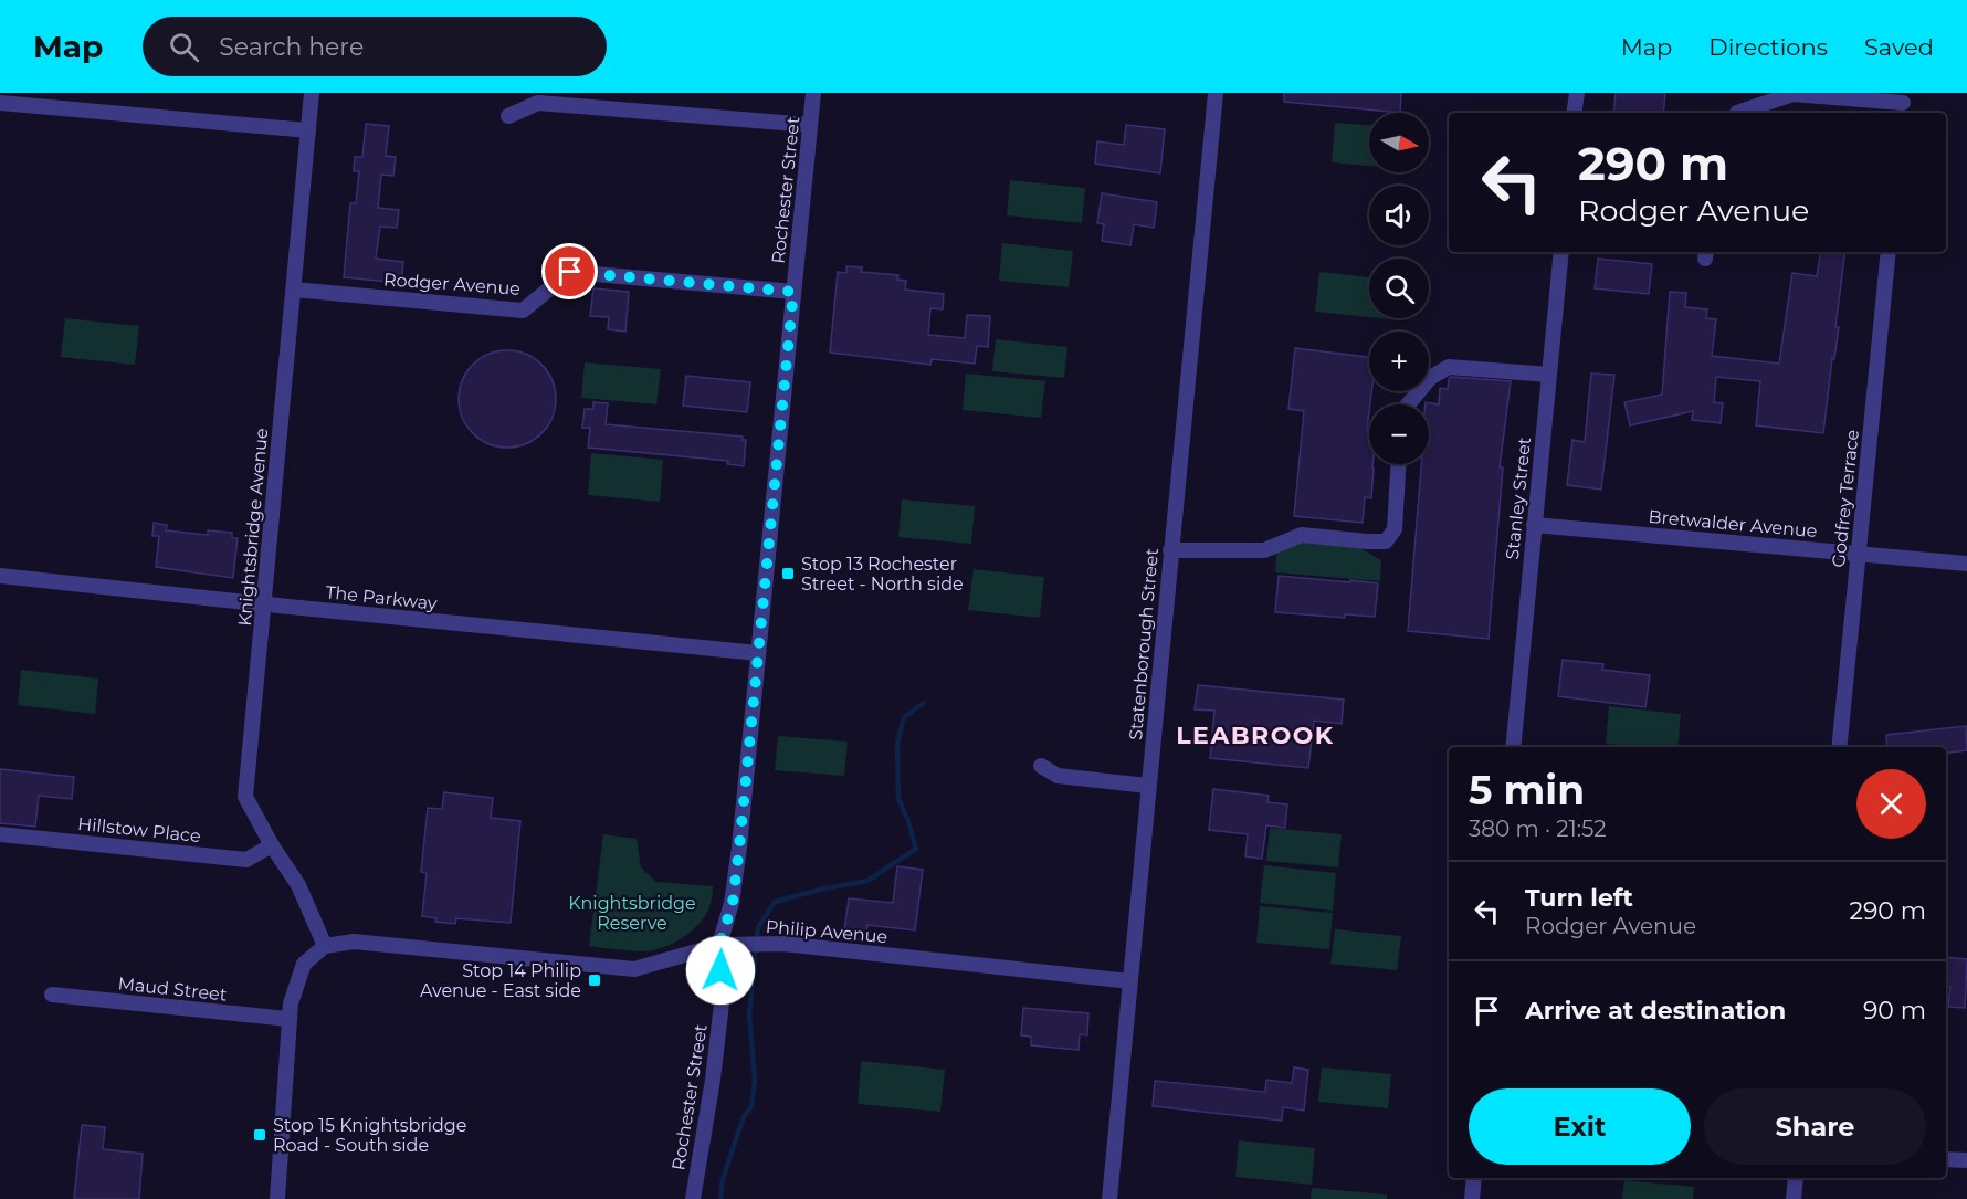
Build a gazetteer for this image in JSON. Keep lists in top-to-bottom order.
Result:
{
  "streets": {
    "street": [
      "Rochester Street",
      "Rodger Avenue",
      "Stanley Street",
      "Godfrey Terrace",
      "Bretwalder Avenue",
      "Knightsbridge Avenue",
      "The Parkway",
      "Statenborough Street",
      "Hillstow Place",
      "Philip Avenue",
      "Maud Street"
    ]
  },
  "crossings": [
    ["Rochester Street", "Rodger Avenue"],
    ["Rochester Street", "The Parkway"],
    ["Rochester Street", "Philip Avenue"],
    ["Rodger Avenue", "Knightsbridge Avenue"],
    ["Stanley Street", "Bretwalder Avenue"],
    ["Godfrey Terrace", "Bretwalder Avenue"],
    ["Knightsbridge Avenue", "The Parkway"],
    ["Knightsbridge Avenue", "Hillstow Place"],
    ["Knightsbridge Avenue", "Philip Avenue"],
    ["Statenborough Street", "Philip Avenue"]
  ],
  "districts": ["LEABROOK"],
  "parks": ["Knightsbridge Reserve"],
  "places": {
    "transit": ["Stop 13 Rochester Street - North side", "Stop 14 Philip Avenue - East side", "Stop 15 Knightsbridge Road - South side"]
  },
  "north": "right",
  "page": {
    "header": "Map",
    "search": "Search here",
    "nav": ["Map", "Directions", "Saved"],
    "map_buttons": ["+", "−"],
    "turn": ["290 m", "Rodger Avenue"],
    "heading": ["5 min", "380 m · 21:52"],
    "list": [
      {
        "name": "Turn left",
        "note": "Rodger Avenue",
        "value": "290 m"
      },
      {
        "name": "Arrive at destination",
        "value": "90 m"
      }
    ],
    "buttons": ["Exit", "Share"]
  }
}
